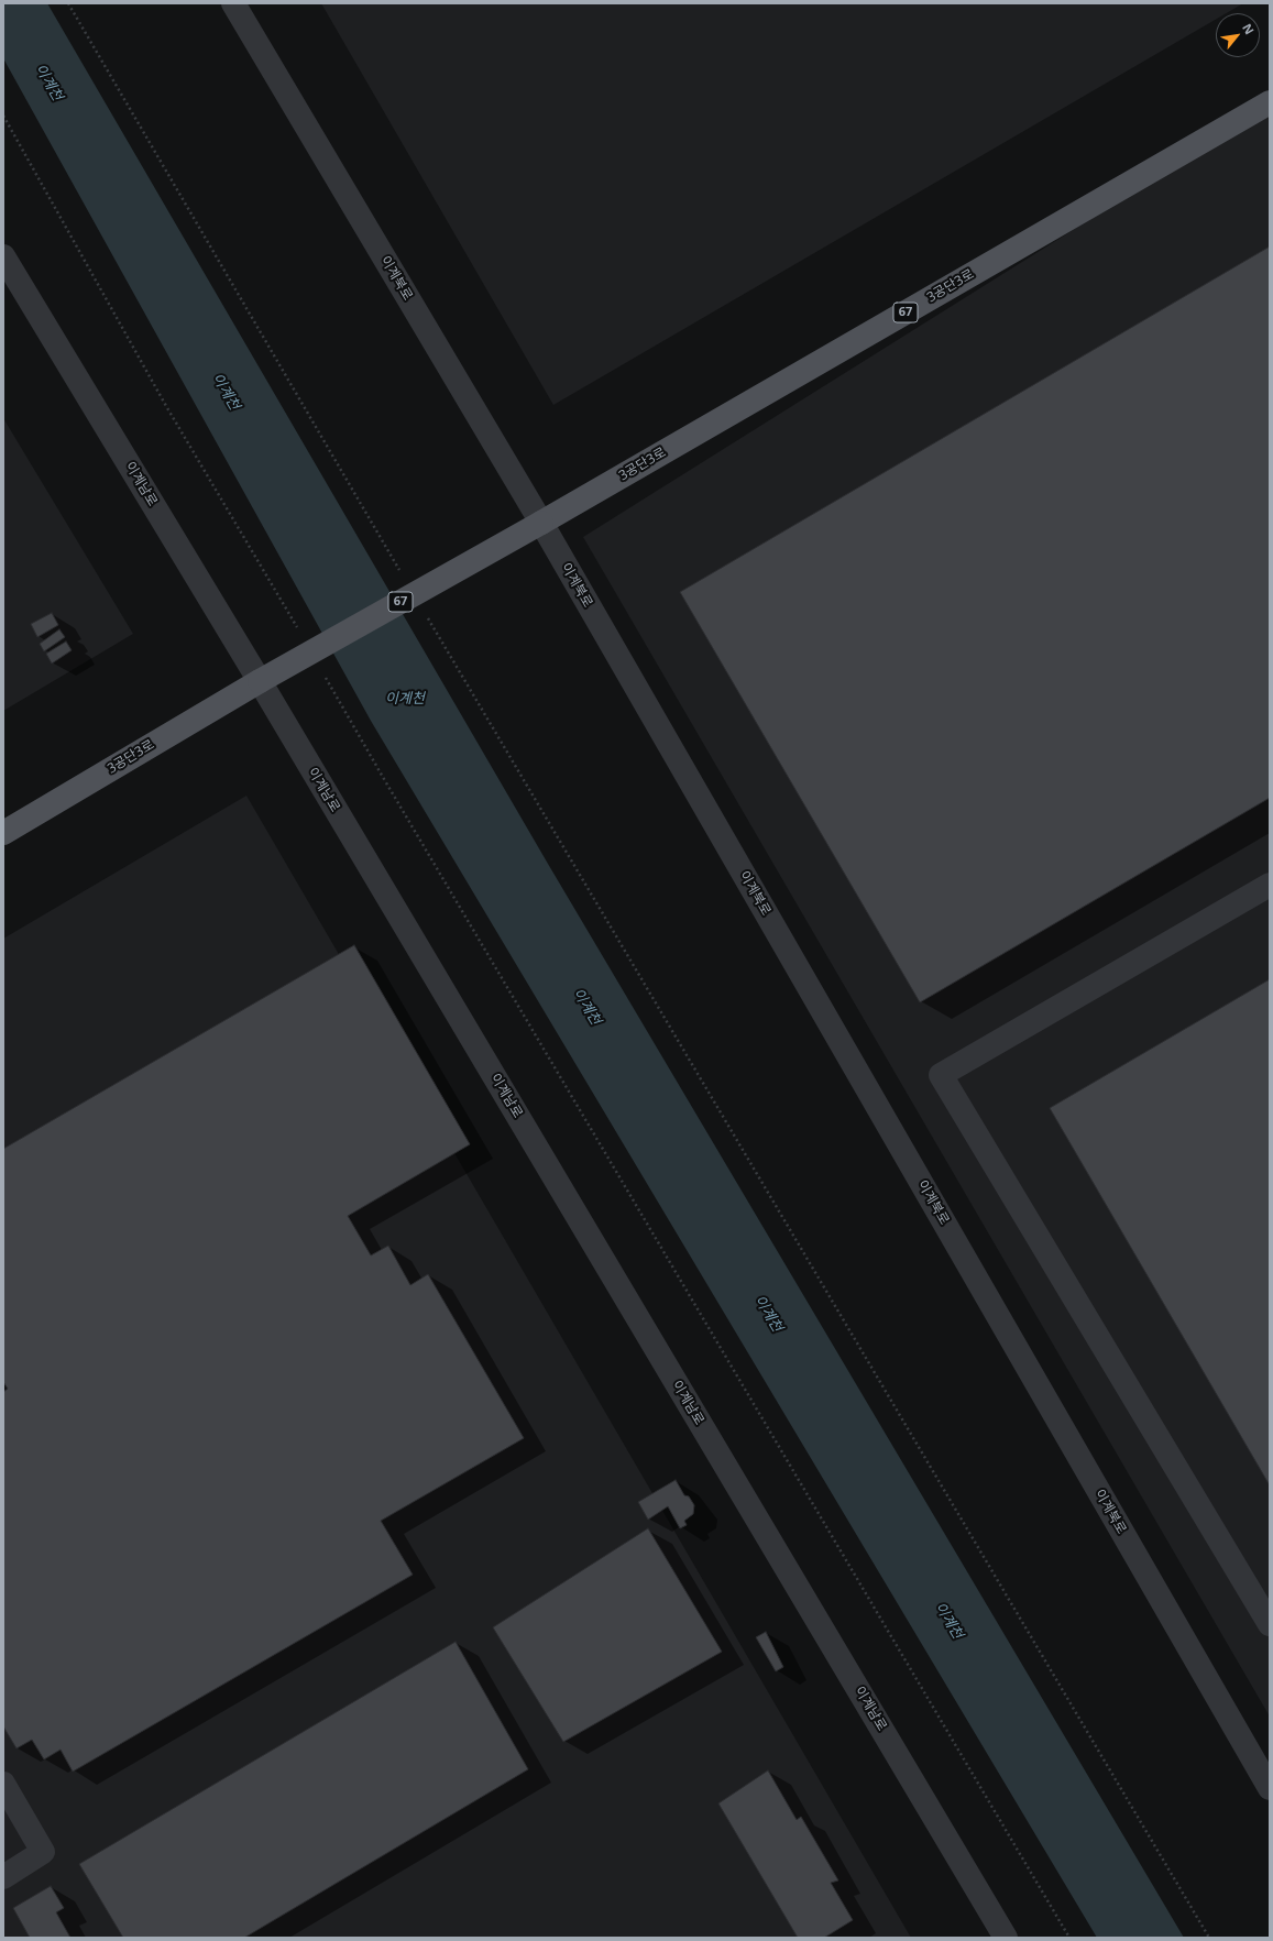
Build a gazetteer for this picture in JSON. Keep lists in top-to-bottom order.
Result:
{
  "streets": {
    "main road": ["3공단3로", "67"],
    "street": ["이계북로", "이계남로"]
  },
  "crossings": [
    ["이계북로", "3공단3로"],
    ["이계북로", "67"],
    ["3공단3로", "67"],
    ["3공단3로", "이계남로"],
    ["67", "이계남로"]
  ],
  "water": ["이계천"],
  "north": "top right"
}
